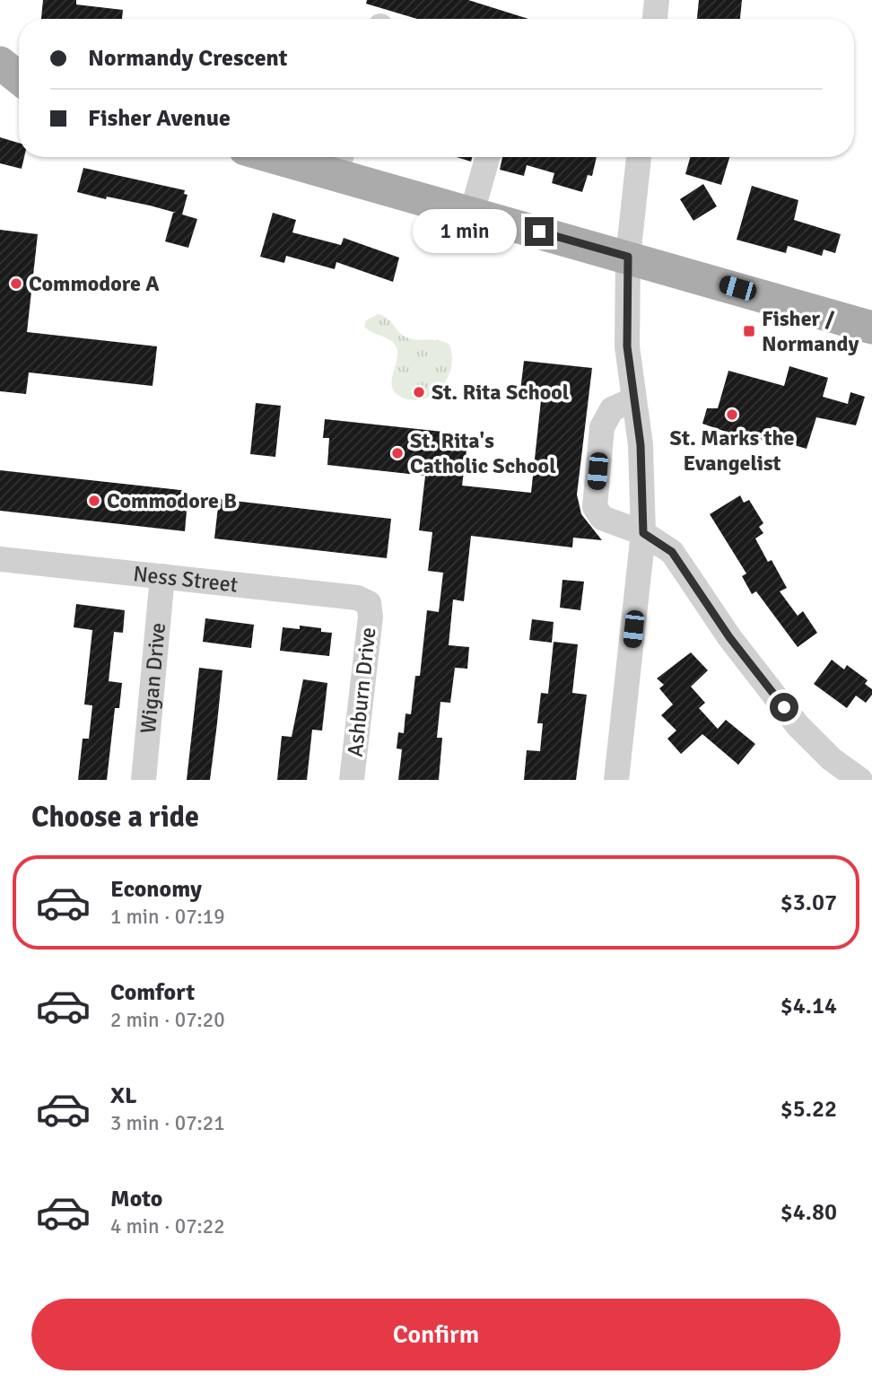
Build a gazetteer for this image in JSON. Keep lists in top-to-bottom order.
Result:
{
  "streets": {
    "street": ["Ness Street", "Wigan Drive", "Ashburn Drive"]
  },
  "crossings": [
    ["Ness Street", "Wigan Drive"],
    ["Ness Street", "Ashburn Drive"]
  ],
  "places": {
    "other": [
      "Commodore A",
      "St. Rita School",
      "St. Marks the Evangelist",
      "St. Rita's Catholic School",
      "Commodore B"
    ],
    "transit": ["Fisher / Normandy"]
  },
  "page": {
    "banner": ["Normandy Crescent", "Fisher Avenue"],
    "bubble": "1 min",
    "heading": "Choose a ride",
    "list": [
      {
        "name": "Economy",
        "note": "1 min · 07:19",
        "value": "$3.07"
      },
      {
        "name": "Comfort",
        "note": "2 min · 07:20",
        "value": "$4.14"
      },
      {
        "name": "XL",
        "note": "3 min · 07:21",
        "value": "$5.22"
      },
      {
        "name": "Moto",
        "note": "4 min · 07:22",
        "value": "$4.80"
      }
    ],
    "buttons": "Confirm"
  }
}
